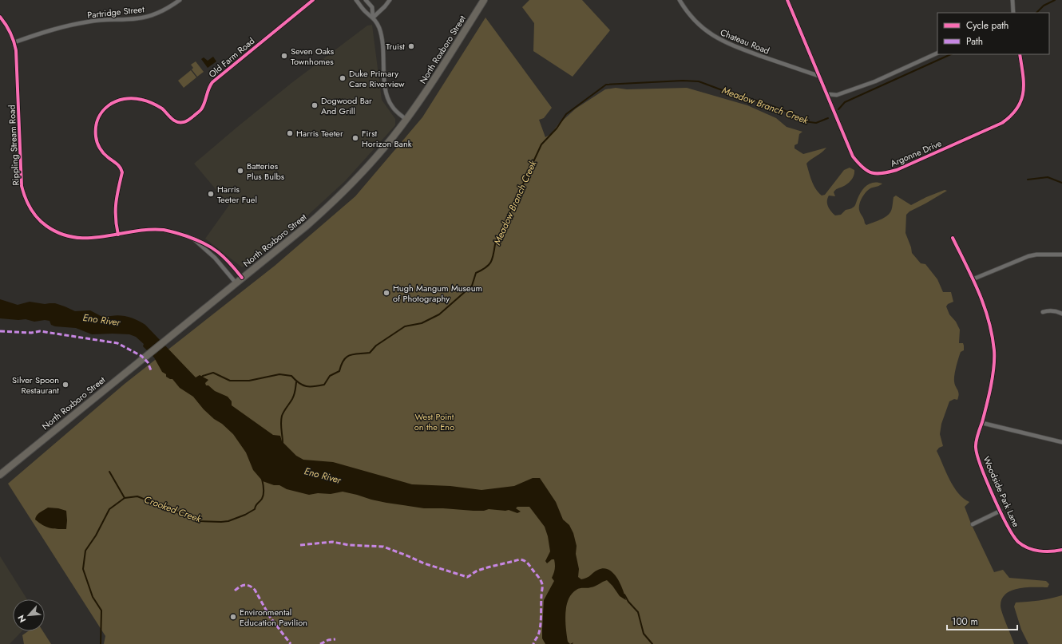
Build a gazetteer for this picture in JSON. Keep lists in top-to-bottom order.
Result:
{
  "streets": {
    "highway": ["North Roxboro Street"],
    "street": [
      "Partridge Street",
      "Chateau Road",
      "Old Farm Road",
      "Rippling Stream Road",
      "Argonne Drive",
      "Woodside Park Lane"
    ]
  },
  "crossings": [
    ["Partridge Street", "Rippling Stream Road"],
    ["Chateau Road", "Argonne Drive"],
    ["North Roxboro Street", "Rippling Stream Road"],
    ["Old Farm Road", "Rippling Stream Road"]
  ],
  "water": ["Meadow Branch Creek", "Eno River", "Crooked Creek"],
  "parks": ["West Point on the Eno"],
  "places": [
    "Truist",
    "Seven Oaks Townhomes",
    "Duke Primary Care Riverview",
    "Dogwood Bar And Grill",
    "Harris Teeter",
    "First Horizon Bank",
    "Batteries Plus Bulbs",
    "Harris Teeter Fuel",
    "Hugh Mangum Museum of Photography",
    "Silver Spoon Restaurant",
    "Environmental Education Pavilion"
  ],
  "legend": ["Cycle path", "Path"],
  "scale_bar": "100 m",
  "north": "bottom left"
}
